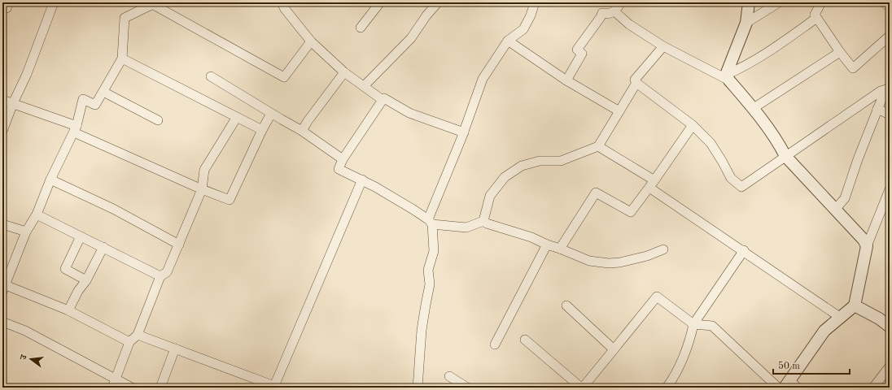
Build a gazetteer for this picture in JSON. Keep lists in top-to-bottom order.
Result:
{
  "scale_bar": "50 m",
  "north": "left"
}
